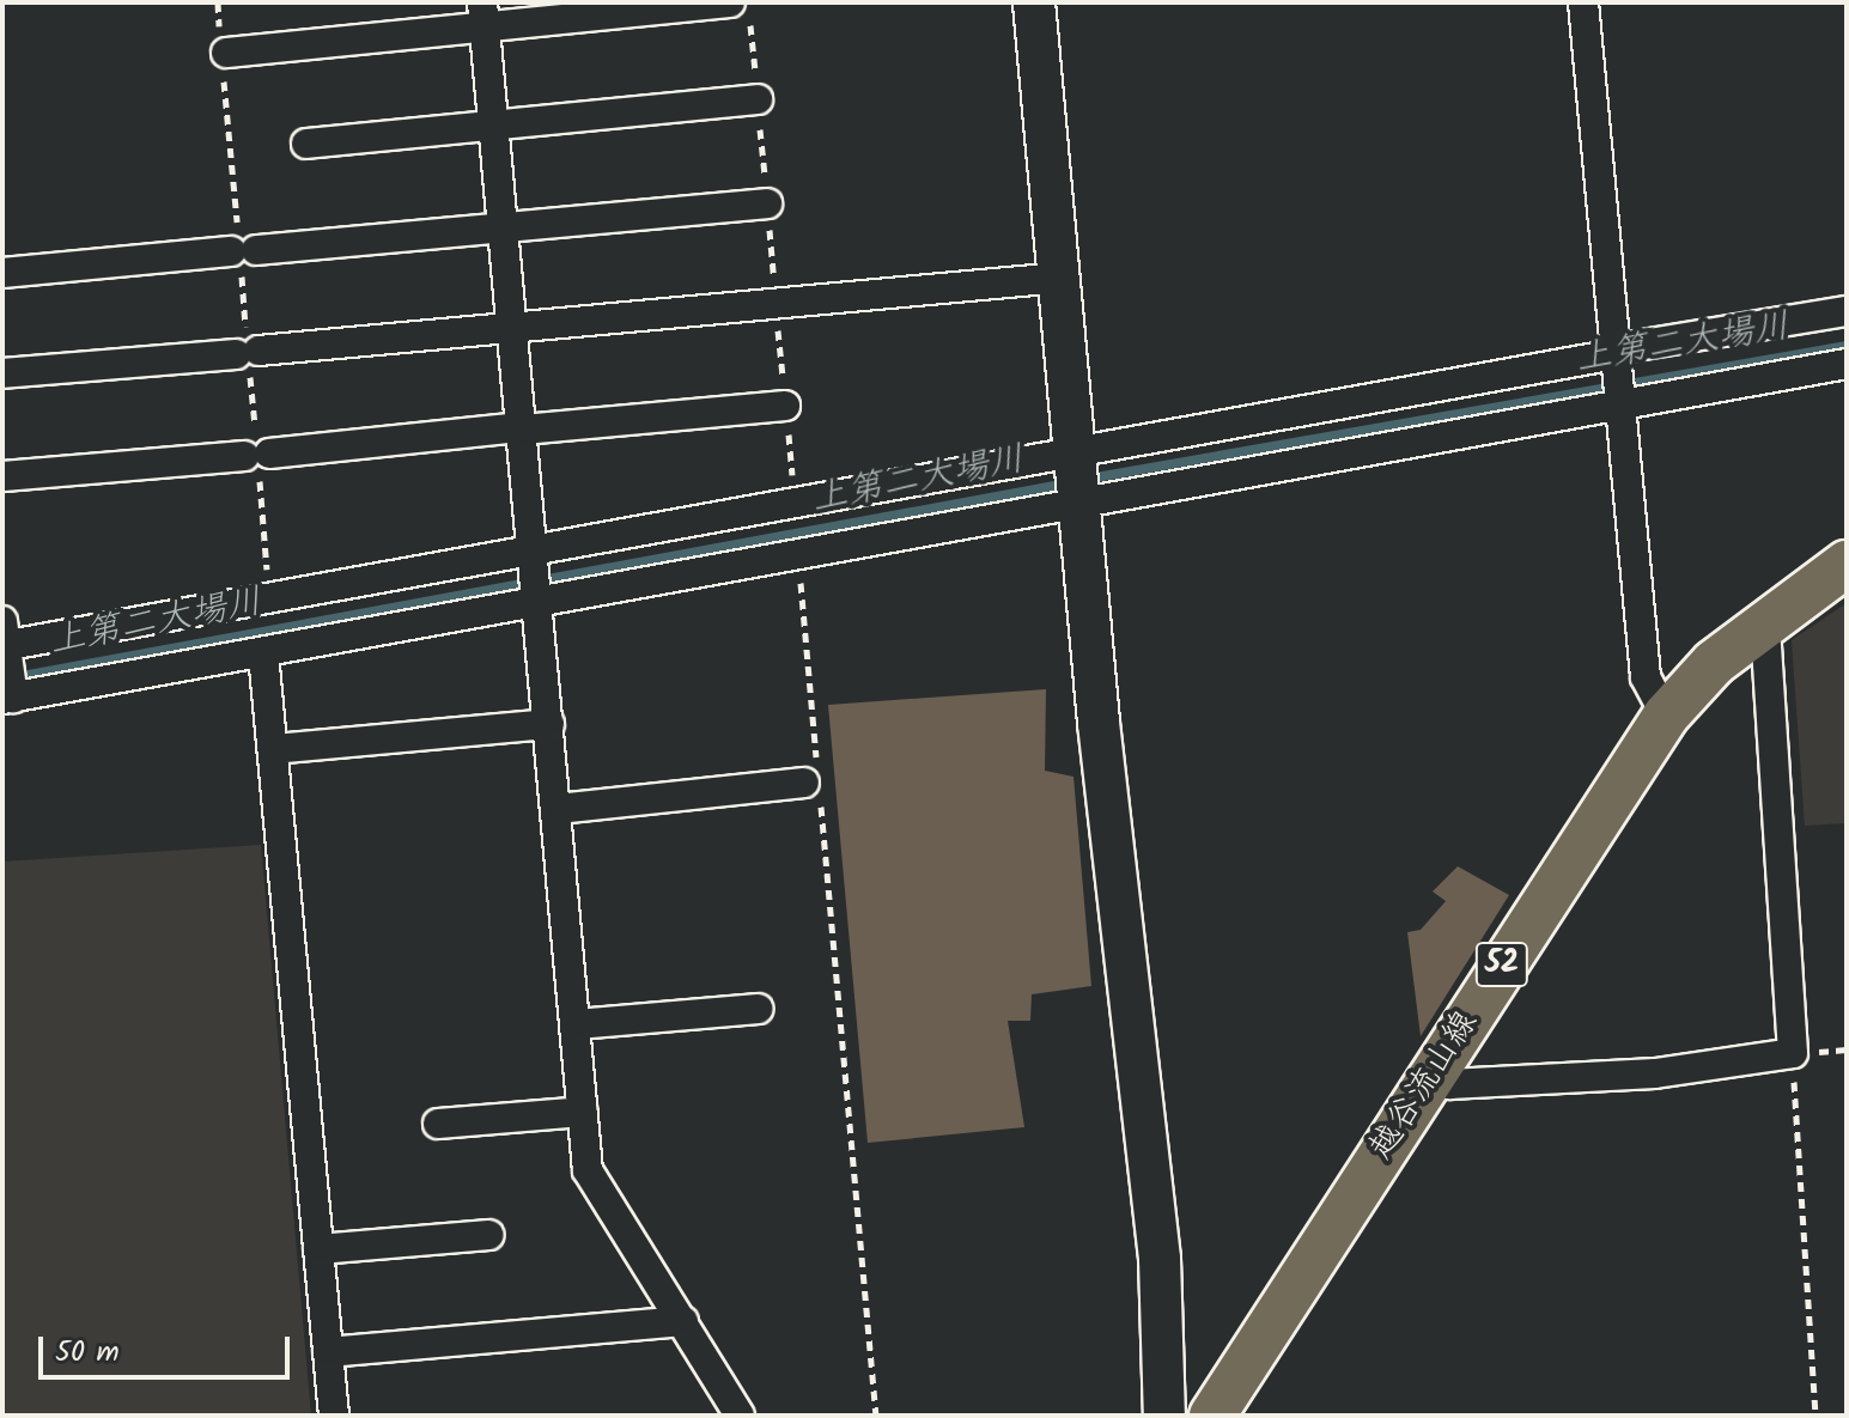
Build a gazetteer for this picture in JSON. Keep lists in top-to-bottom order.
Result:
{
  "streets": {
    "main road": ["52", "越谷流山線"]
  },
  "water": ["上第二大場川"],
  "scale_bar": "50 m"
}
